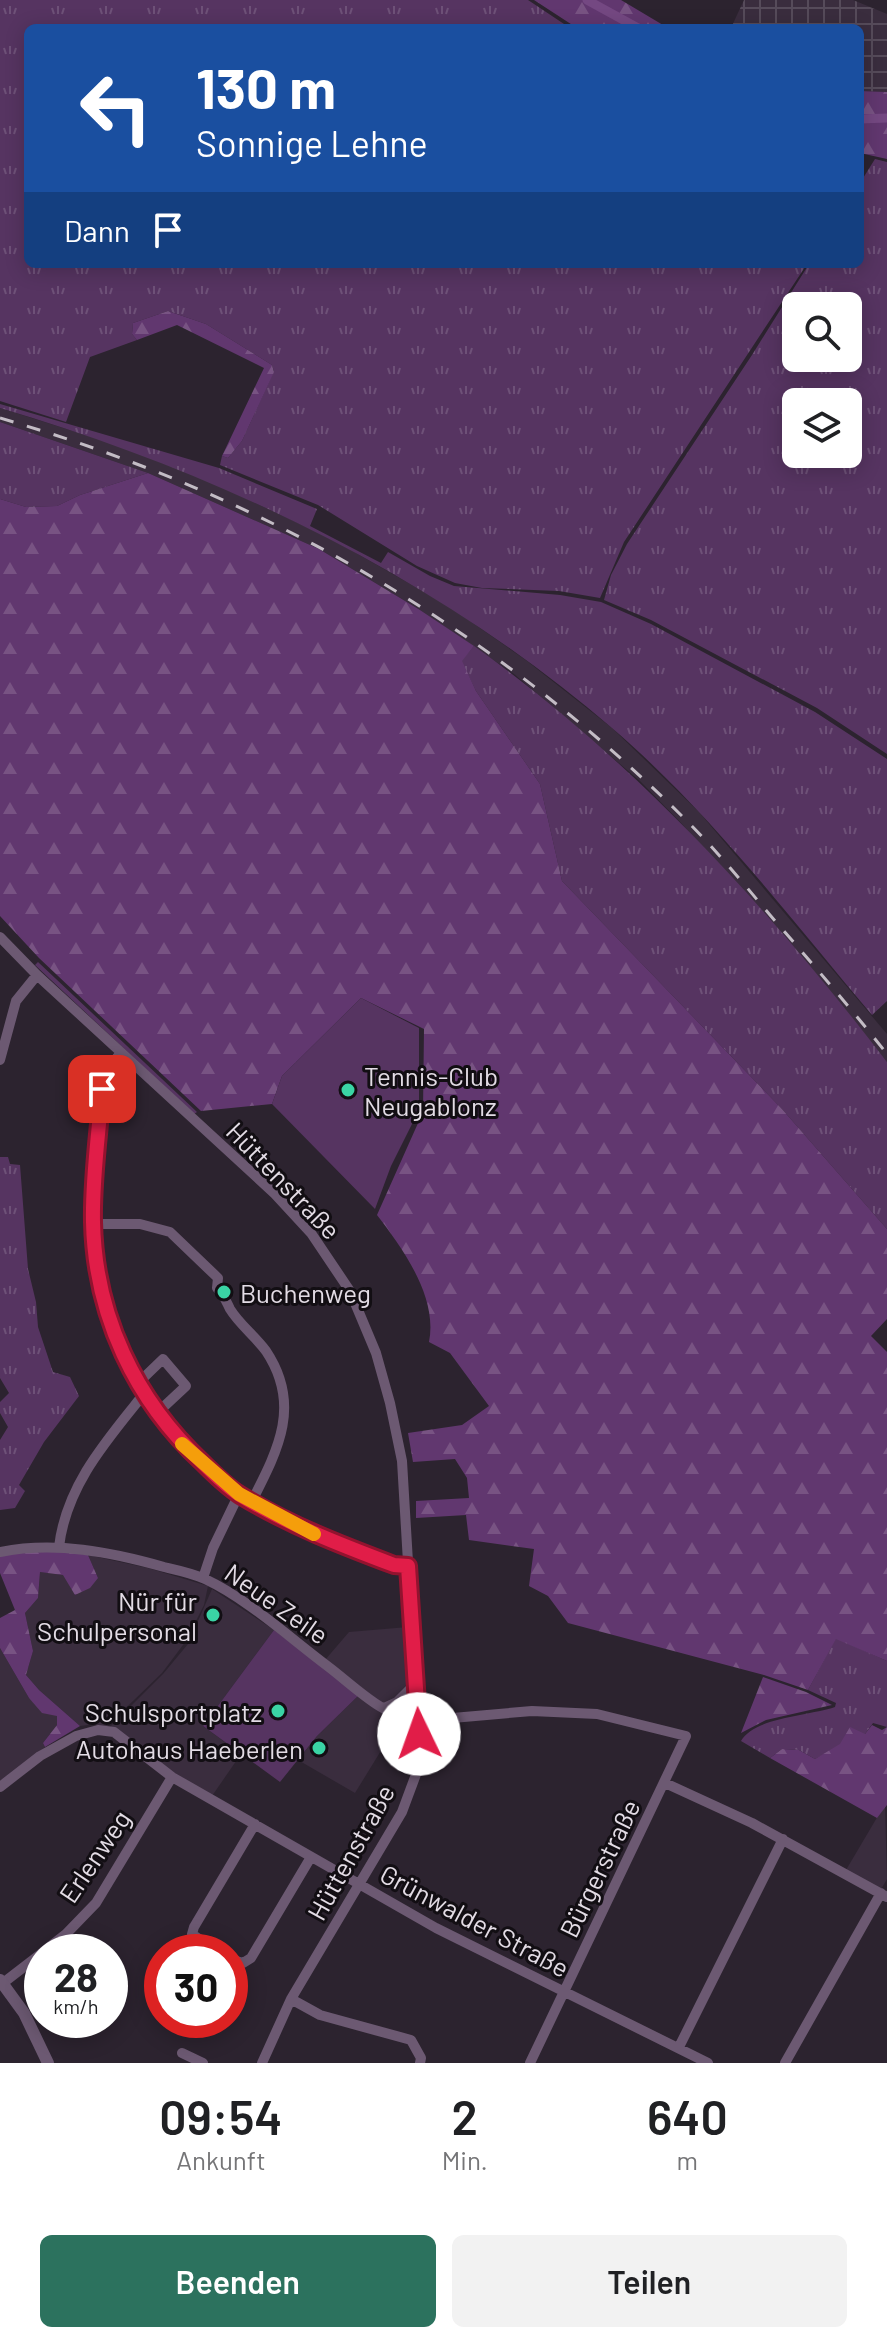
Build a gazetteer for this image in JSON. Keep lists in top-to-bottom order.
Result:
{
  "streets": {
    "street": [
      "Hüttenstraße",
      "Neue Zeile",
      "Erlenweg",
      "Bürgerstraße",
      "Grünwalder Straße"
    ]
  },
  "crossings": [
    ["Hüttenstraße", "Neue Zeile"],
    ["Hüttenstraße", "Bürgerstraße"],
    ["Hüttenstraße", "Grünwalder Straße"],
    ["Neue Zeile", "Bürgerstraße"],
    ["Erlenweg", "Grünwalder Straße"],
    ["Bürgerstraße", "Grünwalder Straße"]
  ],
  "places": [
    "Tennis-Club Neugablonz",
    "Buchenweg",
    "Nür für Schulpersonal",
    "Schulsportplatz",
    "Autohaus Haeberlen"
  ],
  "page": {
    "turn": ["130 m", "Sonnige Lehne"],
    "then": "Dann",
    "speed": "28 km/h",
    "limit": "30",
    "eta": [
      "09:54",
      "Ankunft",
      "2",
      "Min.",
      "640",
      "m"
    ],
    "buttons": ["Beenden", "Teilen"]
  }
}
